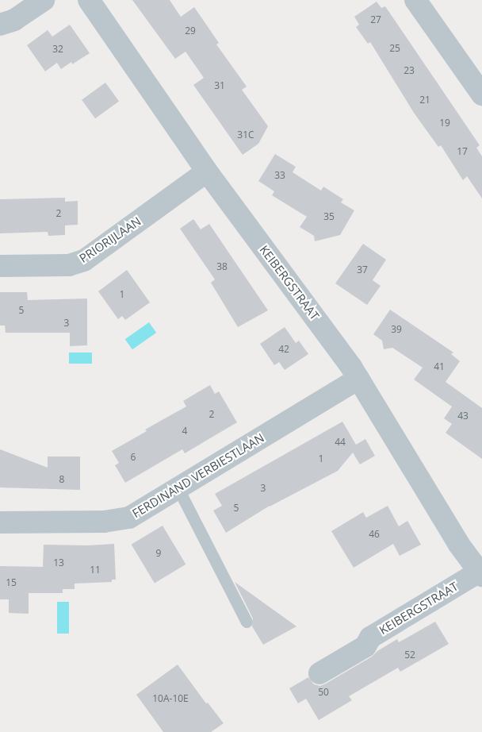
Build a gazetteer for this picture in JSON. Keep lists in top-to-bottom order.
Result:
{
  "streets": {
    "street": ["PRIORIJLAAN", "KEIBERGSTRAAT", "FERDINAND VERBIESTLAAN"]
  },
  "crossings": [
    ["PRIORIJLAAN", "KEIBERGSTRAAT"],
    ["KEIBERGSTRAAT", "FERDINAND VERBIESTLAAN"]
  ],
  "house_numbers": [
    "27",
    "29",
    "25",
    "32",
    "23",
    "31",
    "21",
    "19",
    "31C",
    "17",
    "33",
    "2",
    "35",
    "38",
    "37",
    "1",
    "5",
    "3",
    "39",
    "42",
    "41",
    "2",
    "43",
    "4",
    "44",
    "6",
    "1",
    "8",
    "3",
    "5",
    "46",
    "9",
    "13",
    "11",
    "15",
    "52",
    "50",
    "10A-10E"
  ]
}
